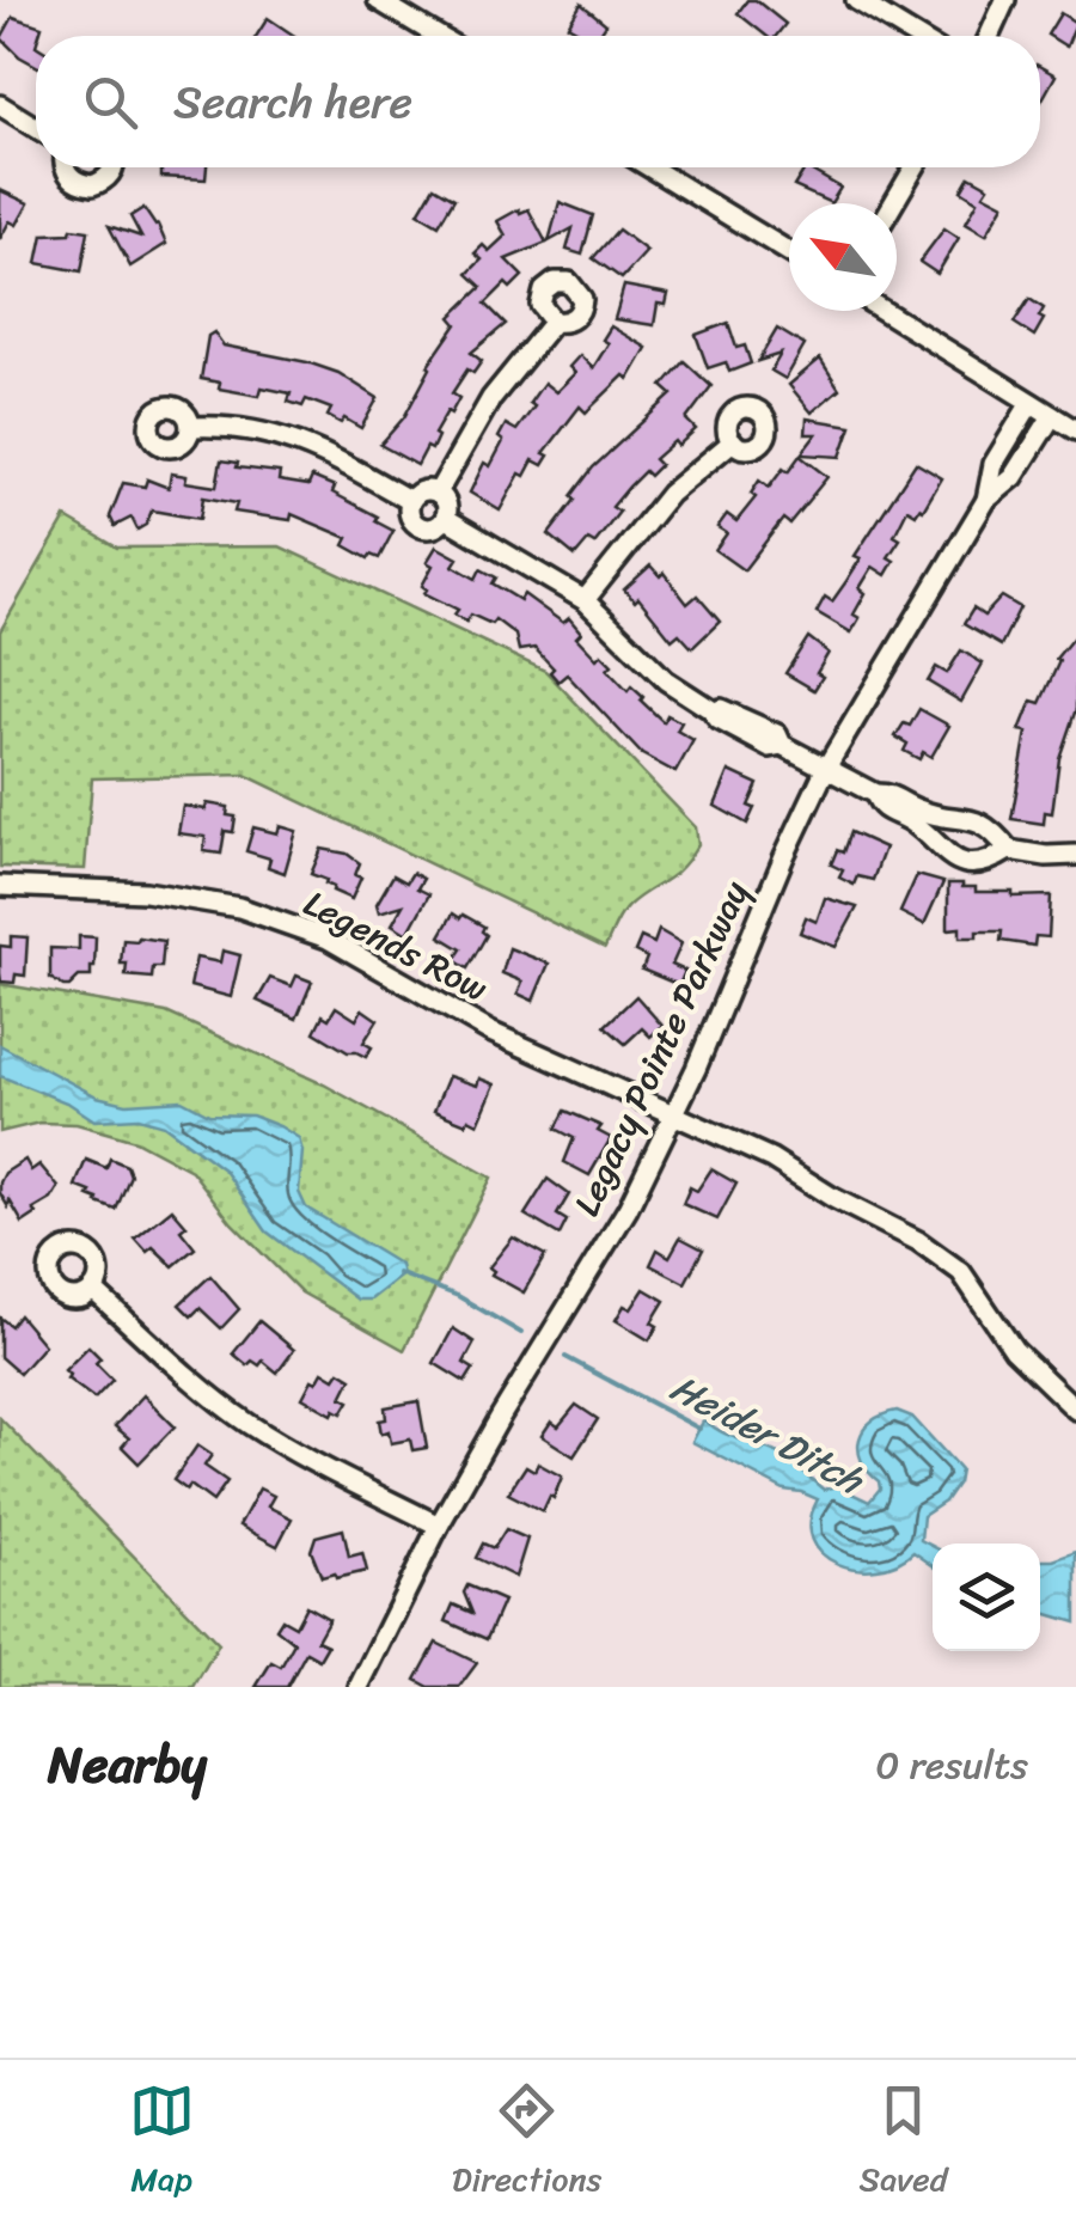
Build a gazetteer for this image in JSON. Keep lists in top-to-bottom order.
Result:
{
  "streets": {
    "street": ["Legends Row", "Legacy Pointe Parkway"]
  },
  "crossings": [
    ["Legends Row", "Legacy Pointe Parkway"]
  ],
  "water": ["Heider Ditch"],
  "north": "top left",
  "page": {
    "search": "Search here",
    "heading": ["Nearby", "0 results"],
    "nav": ["Map", "Directions", "Saved"]
  }
}
